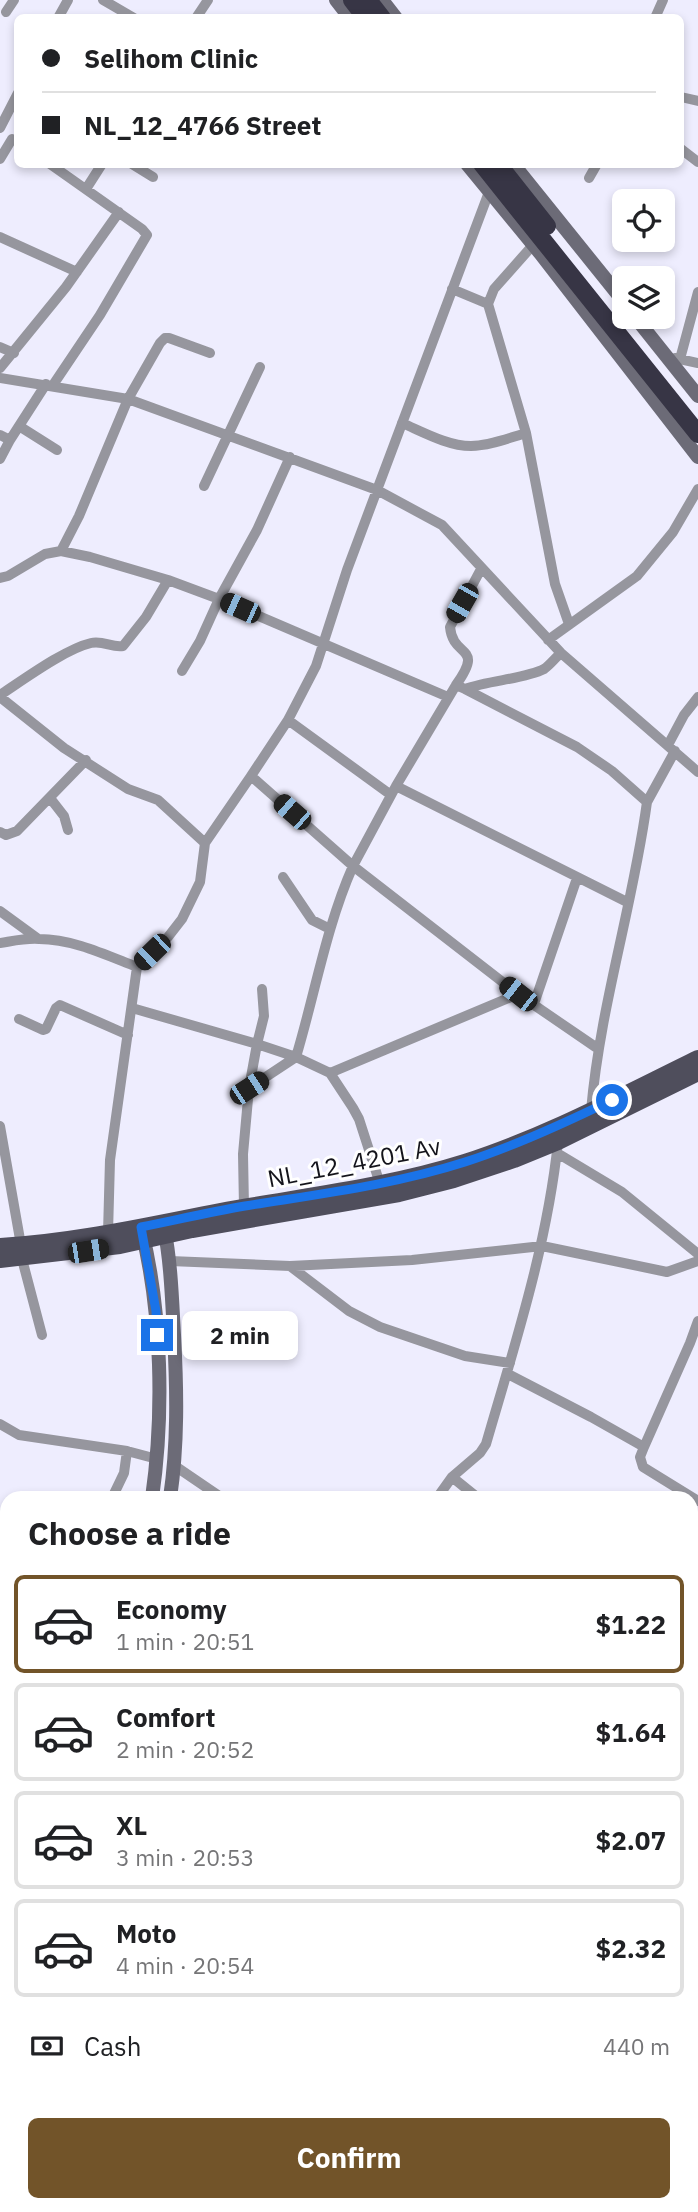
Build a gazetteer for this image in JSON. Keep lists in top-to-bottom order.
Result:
{
  "streets": {
    "main road": ["NL_12_4201 Av"]
  },
  "page": {
    "banner": ["Selihom Clinic", "NL_12_4766 Street"],
    "bubble": "2 min",
    "heading": "Choose a ride",
    "list": [
      {
        "name": "Economy",
        "note": "1 min · 20:51",
        "value": "$1.22"
      },
      {
        "name": "Comfort",
        "note": "2 min · 20:52",
        "value": "$1.64"
      },
      {
        "name": "XL",
        "note": "3 min · 20:53",
        "value": "$2.07"
      },
      {
        "name": "Moto",
        "note": "4 min · 20:54",
        "value": "$2.32"
      }
    ],
    "pay": ["Cash", "440 m"],
    "buttons": "Confirm"
  }
}
